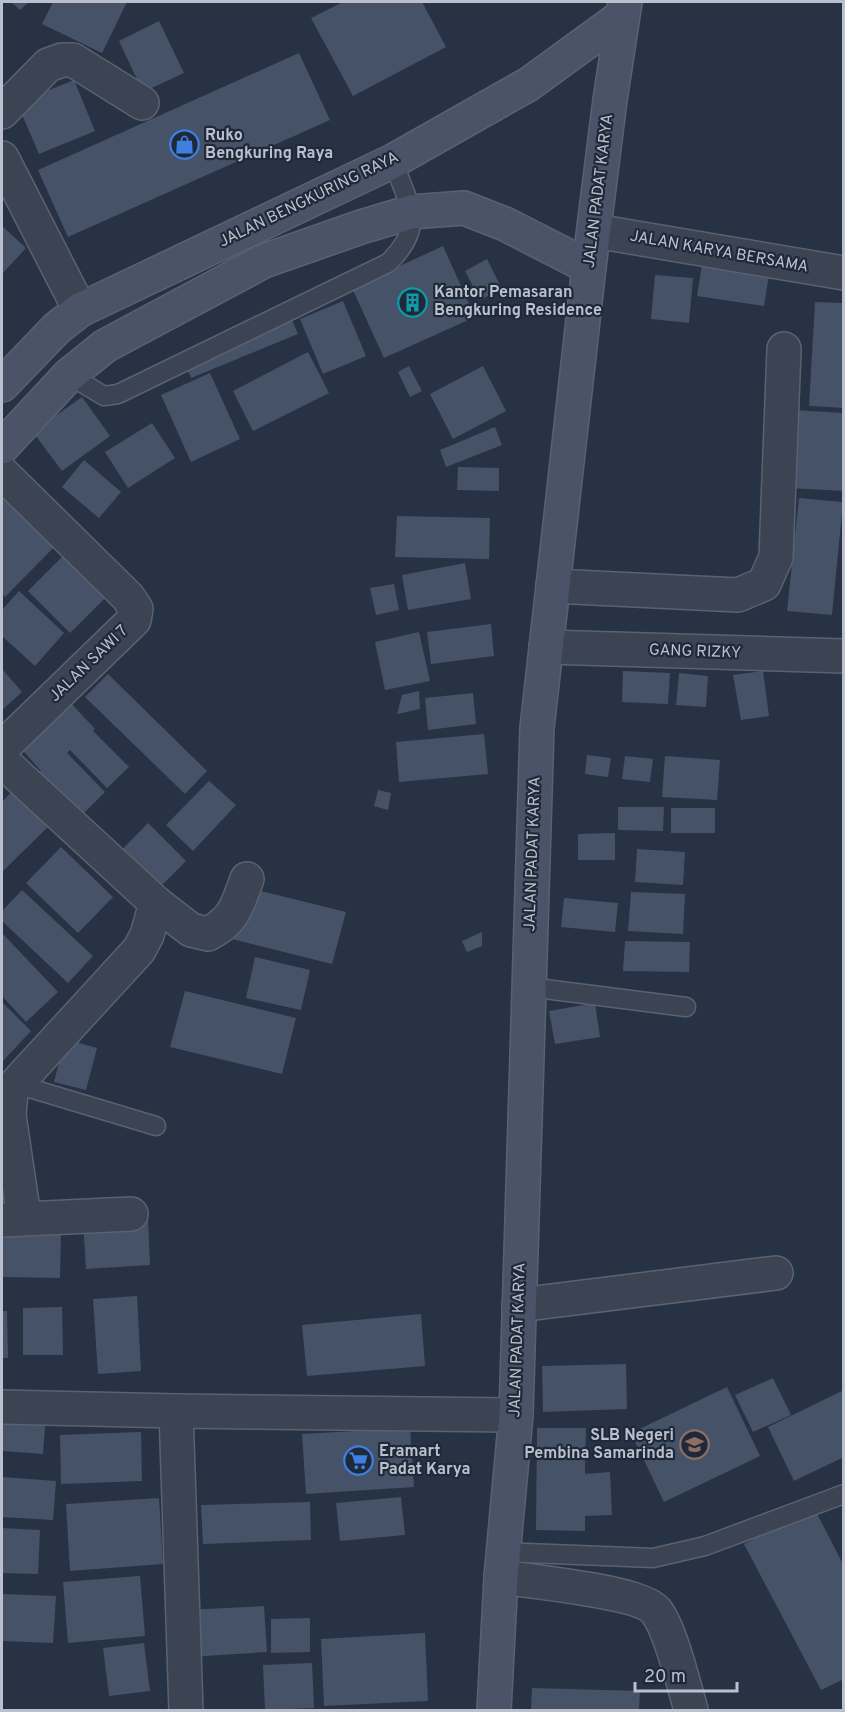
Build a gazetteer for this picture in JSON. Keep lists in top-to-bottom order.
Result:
{
  "streets": {
    "main road": ["JALAN PADAT KARYA", "JALAN BENGKURING RAYA"],
    "street": ["JALAN KARYA BERSAMA", "GANG RIZKY", "JALAN SAWI 7"]
  },
  "crossings": [
    ["JALAN PADAT KARYA", "JALAN BENGKURING RAYA"],
    ["JALAN PADAT KARYA", "JALAN KARYA BERSAMA"],
    ["JALAN PADAT KARYA", "GANG RIZKY"]
  ],
  "places": {
    "shop": ["Ruko Bengkuring Raya"],
    "building": ["Kantor Pemasaran Bengkuring Residence"],
    "school or university": ["SLB Negeri Pembina Samarinda"],
    "supermarket": ["Eramart Padat Karya"]
  },
  "scale_bar": "20 m"
}
